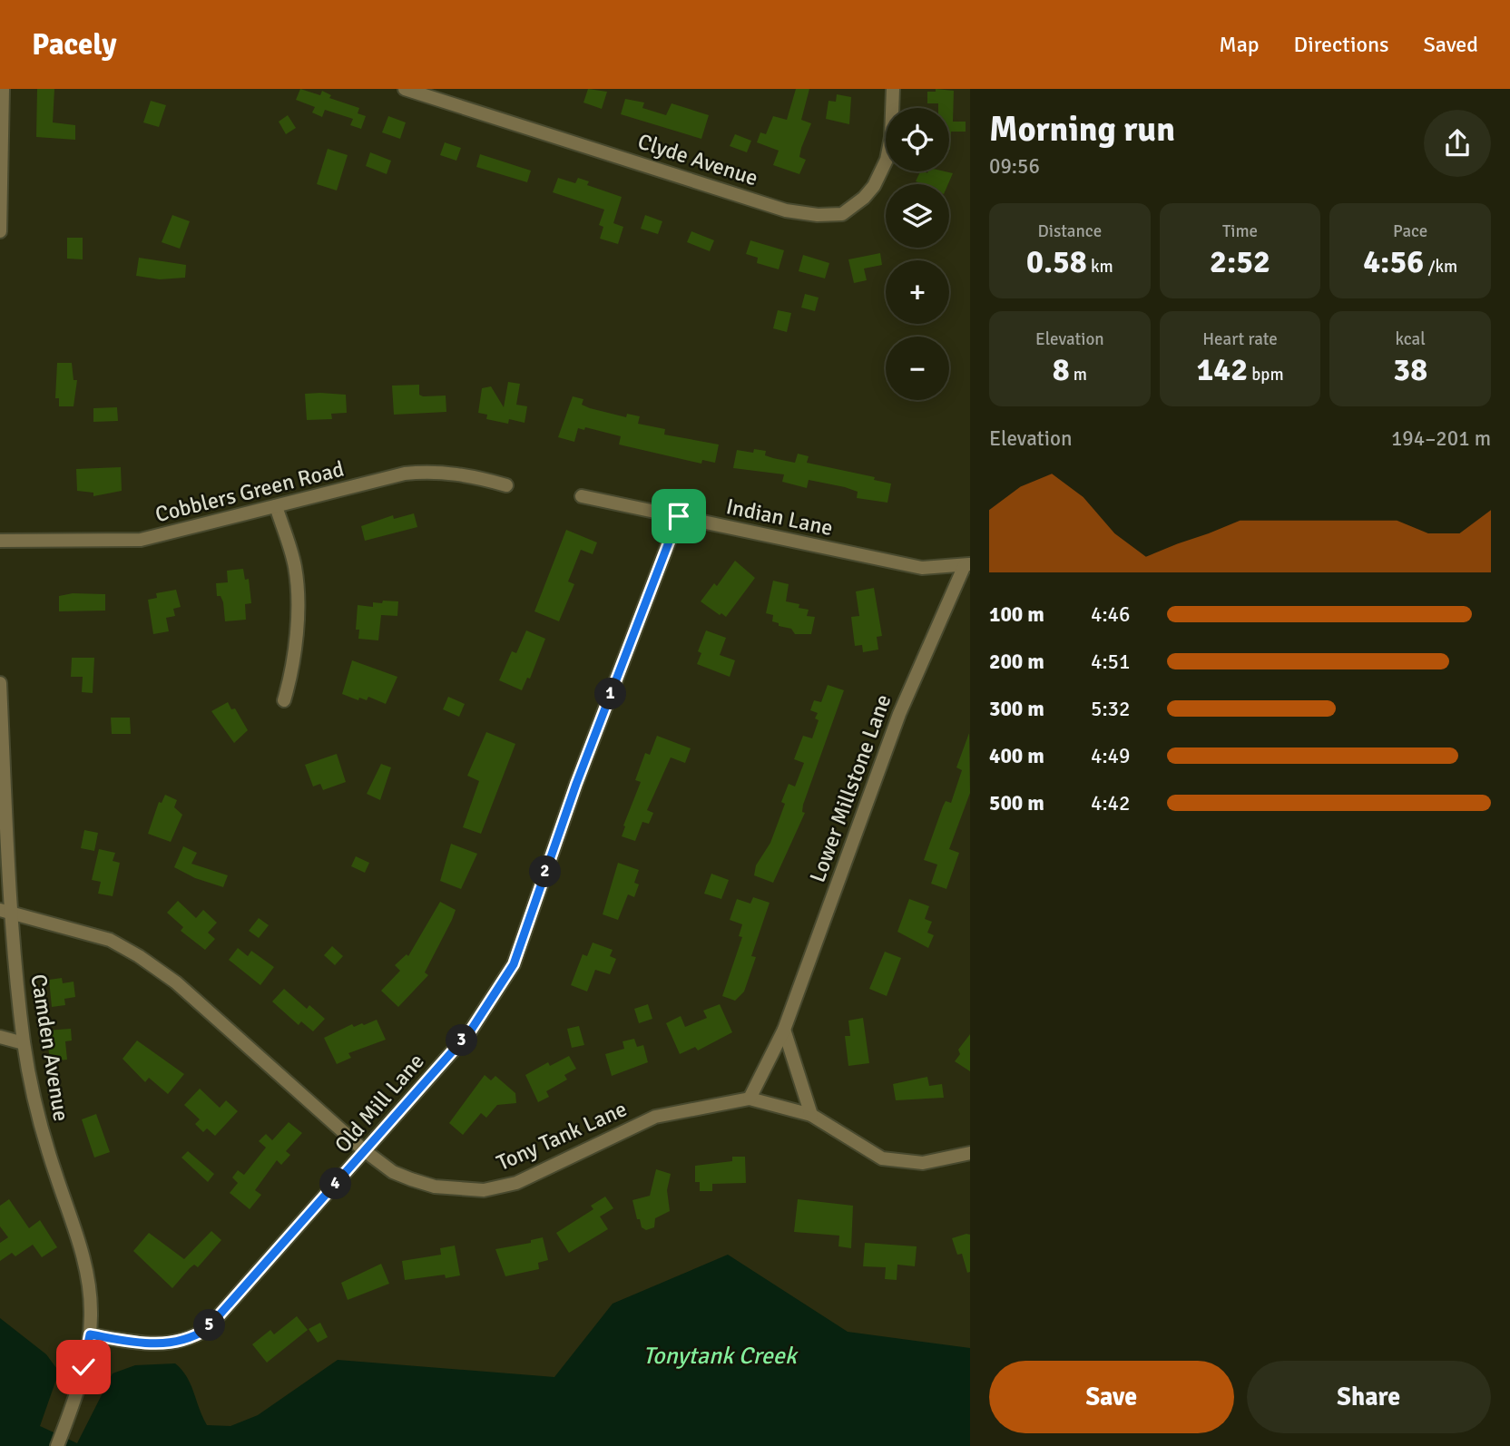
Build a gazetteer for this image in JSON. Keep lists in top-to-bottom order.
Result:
{
  "streets": {
    "street": [
      "Clyde Avenue",
      "Cobblers Green Road",
      "Indian Lane",
      "Lower Millstone Lane",
      "Camden Avenue",
      "Old Mill Lane",
      "Tony Tank Lane"
    ]
  },
  "crossings": [
    ["Indian Lane", "Lower Millstone Lane"],
    ["Indian Lane", "Old Mill Lane"],
    ["Lower Millstone Lane", "Tony Tank Lane"],
    ["Camden Avenue", "Old Mill Lane"],
    ["Camden Avenue", "Tony Tank Lane"],
    ["Old Mill Lane", "Tony Tank Lane"]
  ],
  "water": ["Tonytank Creek"],
  "page": {
    "header": "Pacely",
    "nav": ["Map", "Directions", "Saved"],
    "heading": ["Morning run", "09:56"],
    "map_buttons": ["+", "−"],
    "stats": [
      ["Distance", "0.58 km"],
      ["Time", "2:52"],
      ["Pace", "4:56 /km"],
      ["Elevation", "8 m"],
      ["Heart rate", "142 bpm"],
      ["kcal", "38"]
    ],
    "chart": ["Elevation", "194–201 m"],
    "list": [
      {
        "name": "100 m",
        "note": "4:46"
      },
      {
        "name": "200 m",
        "note": "4:51"
      },
      {
        "name": "300 m",
        "note": "5:32"
      },
      {
        "name": "400 m",
        "note": "4:49"
      },
      {
        "name": "500 m",
        "note": "4:42"
      }
    ],
    "pins": [
      "1",
      "2",
      "3",
      "4",
      "5"
    ],
    "buttons": ["Save", "Share"]
  }
}
